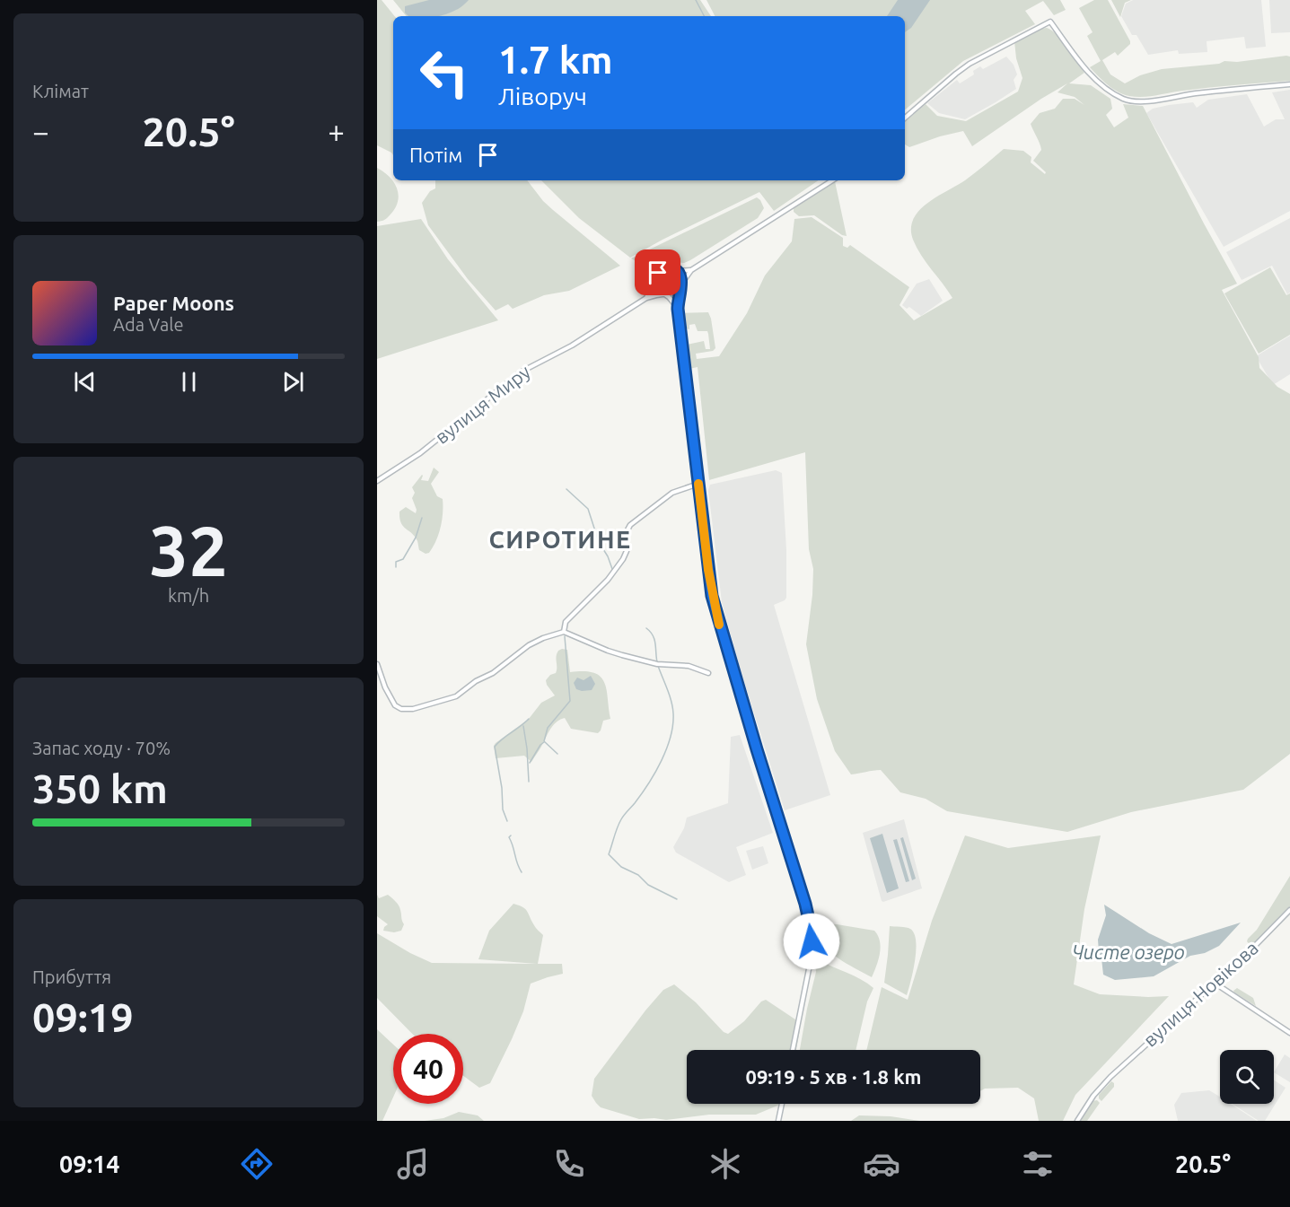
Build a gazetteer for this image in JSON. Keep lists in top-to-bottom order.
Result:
{
  "streets": {
    "street": ["вулиця Миру", "вулиця Новікова"]
  },
  "districts": ["СИРОТИНЕ"],
  "water": ["Чисте озеро"],
  "page": {
    "tile": [
      "Клімат",
      ["32", "km/h"],
      ["Запас ходу · 70%", "350 km"],
      ["Прибуття", "09:19"]
    ],
    "turn": ["1.7 km", "Ліворуч"],
    "heat": ["−", "20.5°", "+"],
    "then": "Потім",
    "song": ["Paper Moons", "Ada Vale"],
    "limit": "40",
    "trip": "09:19 · 5 хв · 1.8 km",
    "tabs": ["09:14", "20.5°"]
  }
}
